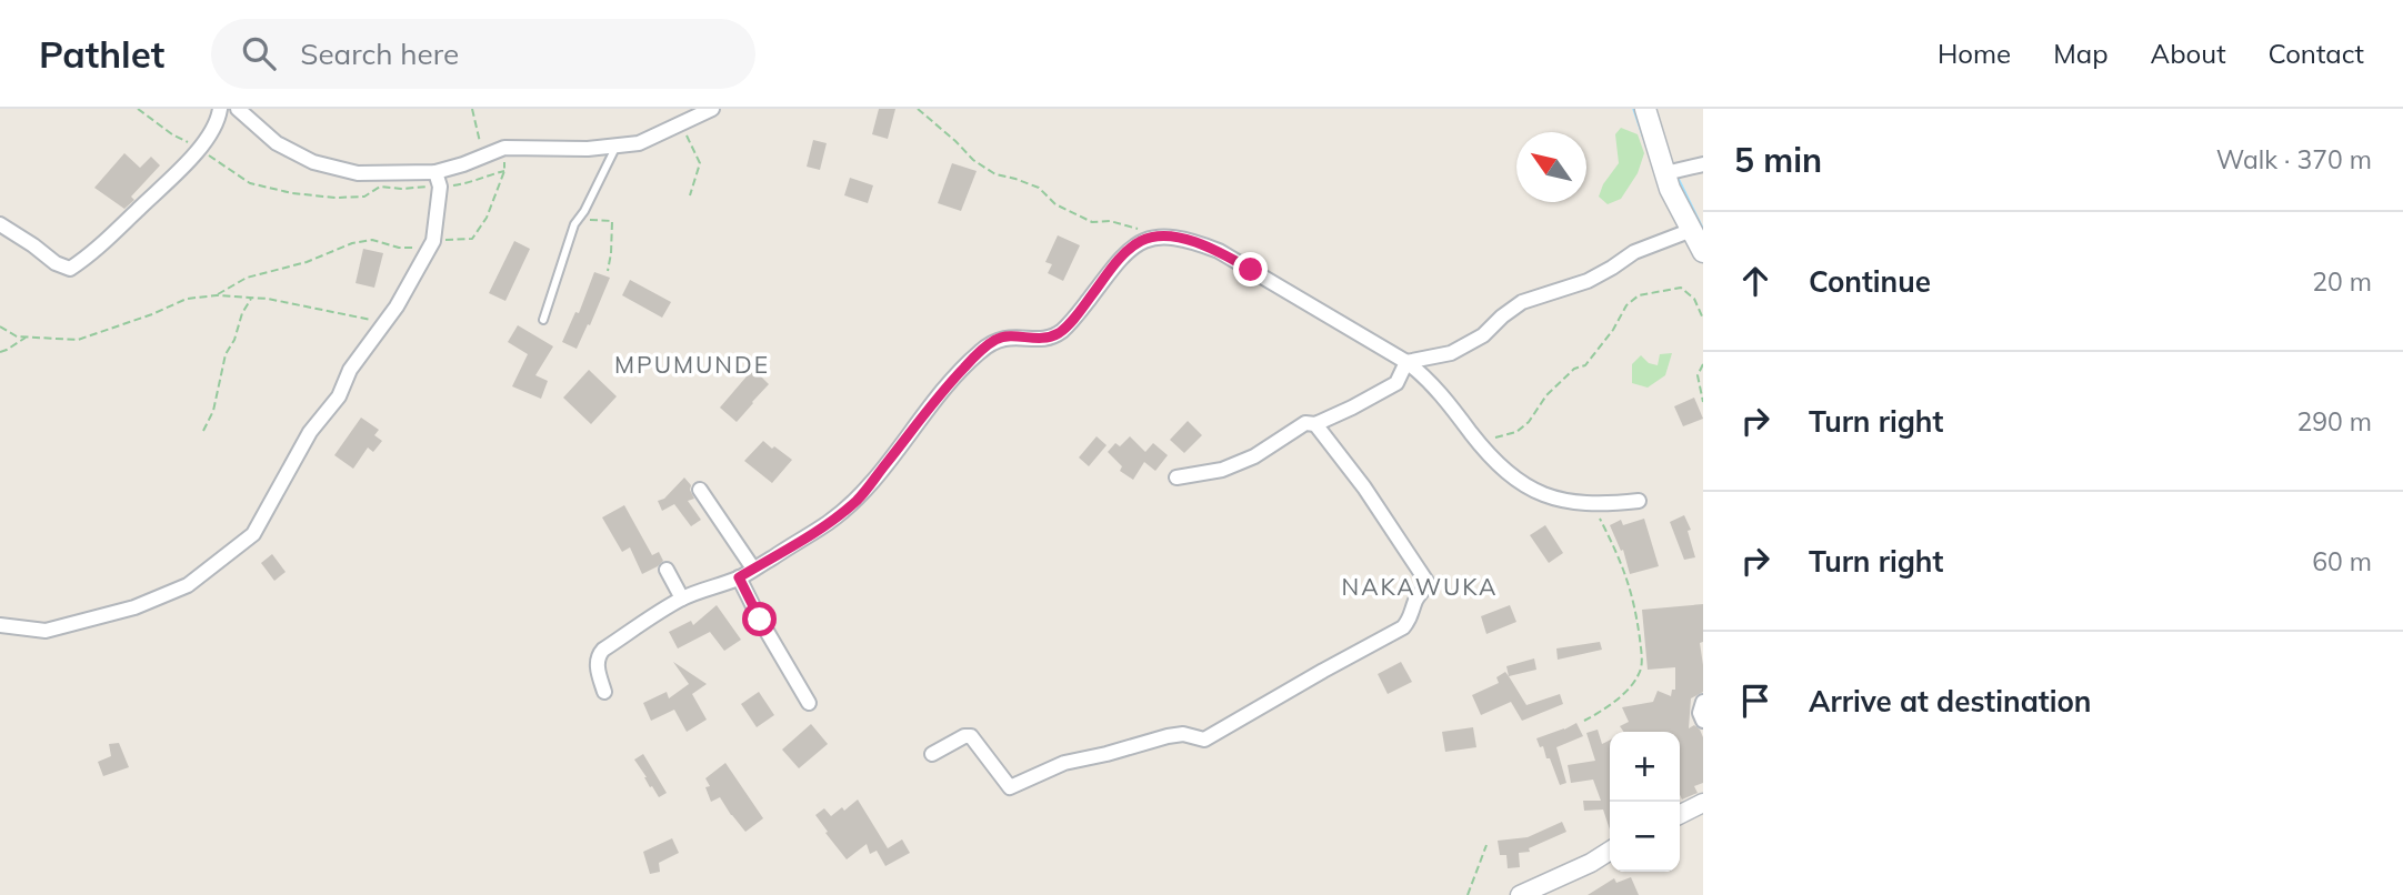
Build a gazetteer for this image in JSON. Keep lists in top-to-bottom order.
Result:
{
  "districts": ["MPUMUNDE", "NAKAWUKA"],
  "north": "top left",
  "page": {
    "header": "Pathlet",
    "search": "Search here",
    "nav": [
      "Home",
      "Map",
      "About",
      "Contact"
    ],
    "heading": ["5 min", "Walk · 370 m"],
    "list": [
      ["Continue", "20 m"],
      ["Turn right", "290 m"],
      ["Turn right", "60 m"],
      "Arrive at destination"
    ],
    "map_buttons": ["+", "−"]
  }
}
